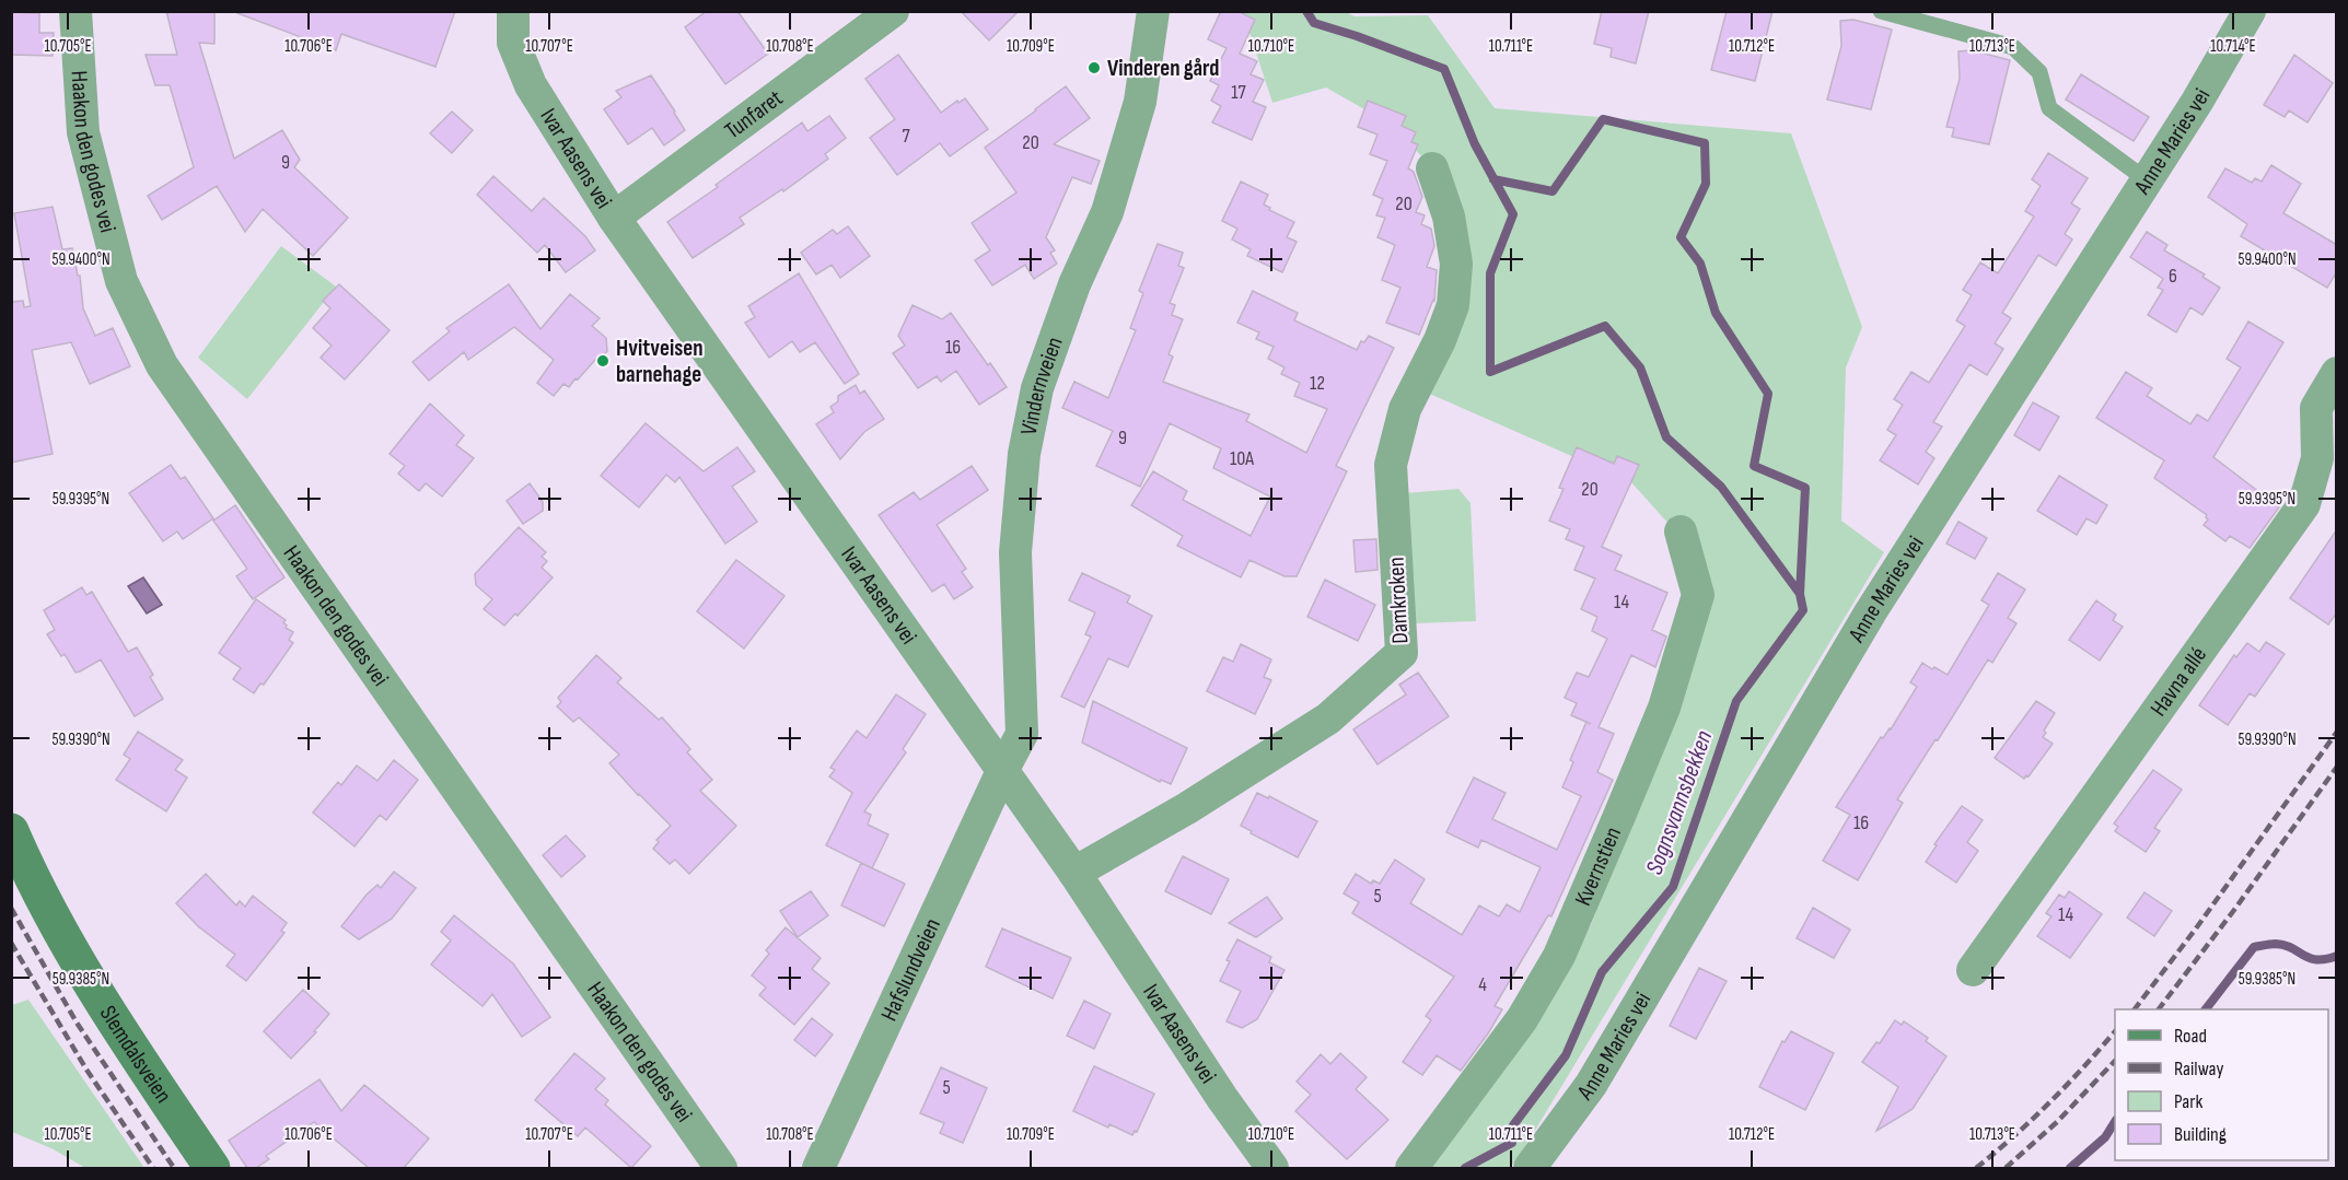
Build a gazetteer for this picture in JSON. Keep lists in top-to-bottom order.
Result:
{
  "streets": {
    "main road": ["Slemdalsveien"],
    "street": [
      "Tunfaret",
      "Anne Maries vei",
      "Haakon den godes vei",
      "Ivar Aasens vei",
      "Vindernveien",
      "Damkroken",
      "Havna allé",
      "Kvernstien",
      "Hafslundveien"
    ]
  },
  "crossings": [
    ["Tunfaret", "Ivar Aasens vei"],
    ["Ivar Aasens vei", "Vindernveien"],
    ["Ivar Aasens vei", "Damkroken"],
    ["Ivar Aasens vei", "Hafslundveien"],
    ["Vindernveien", "Hafslundveien"]
  ],
  "water": ["Sognsvannsbekken"],
  "places": ["Vinderen gård", "Hvitveisen barnehage"],
  "house_numbers": [
    "17",
    "7",
    "20",
    "9",
    "20",
    "6",
    "16",
    "12",
    "9",
    "10A",
    "20",
    "14",
    "16",
    "5",
    "14",
    "4",
    "5"
  ],
  "legend": [
    "Road",
    "Railway",
    "Park",
    "Building"
  ],
  "coordinates": [
    "10.705°E",
    "10.706°E",
    "10.707°E",
    "10.708°E",
    "10.709°E",
    "10.710°E",
    "10.711°E",
    "10.712°E",
    "10.713°E",
    "10.714°E",
    "59.9400°N",
    "59.9395°N",
    "59.9390°N",
    "59.9385°N"
  ]
}
